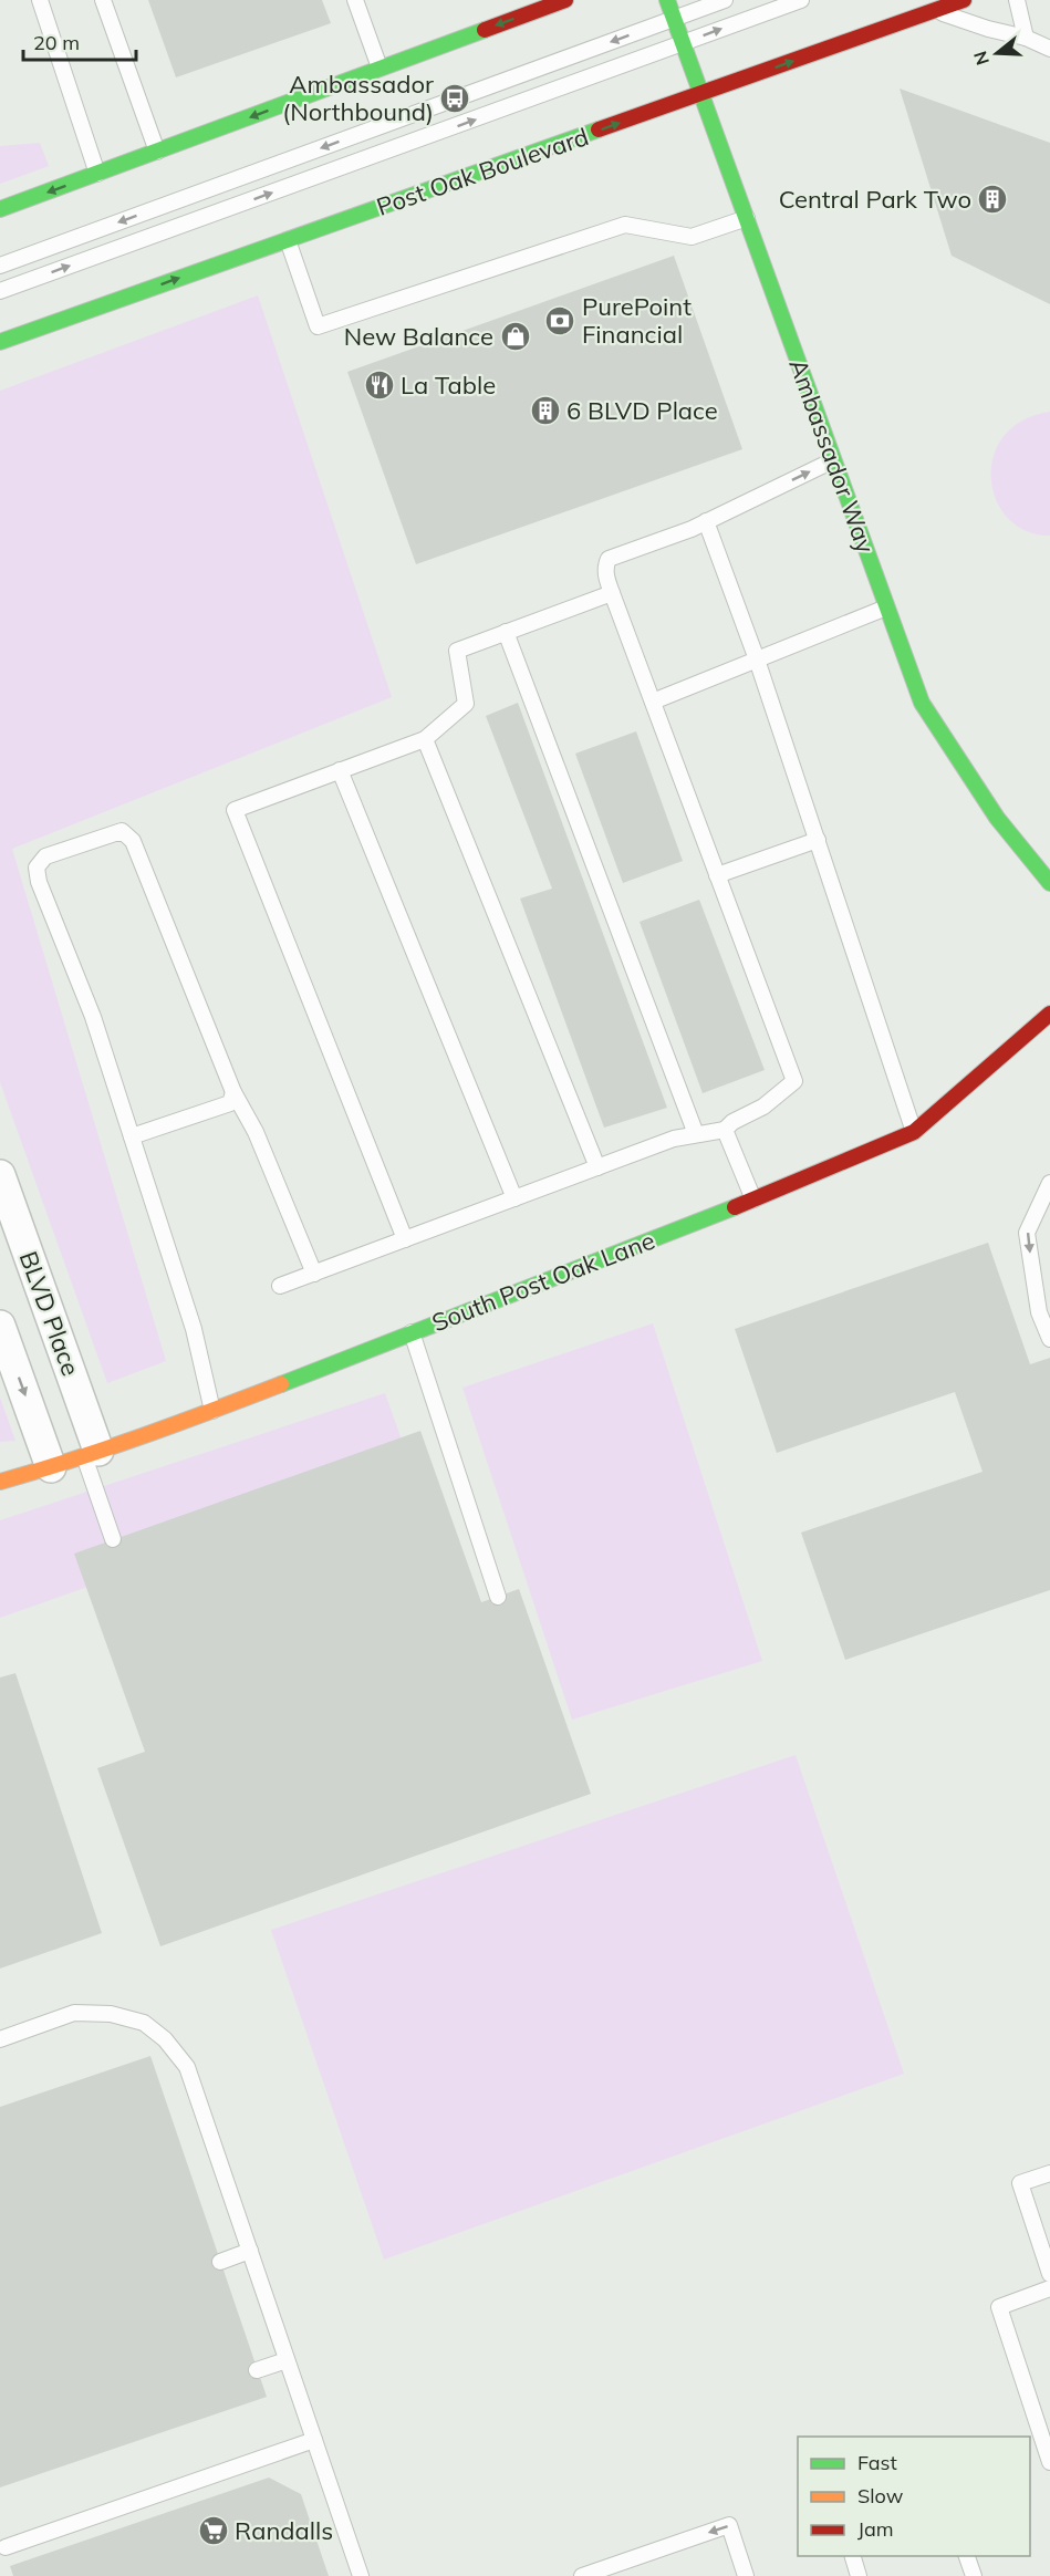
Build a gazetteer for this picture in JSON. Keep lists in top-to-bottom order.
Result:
{
  "streets": {
    "street": [
      "Post Oak Boulevard",
      "Ambassador Way",
      "South Post Oak Lane",
      "BLVD Place"
    ]
  },
  "crossings": [
    ["Post Oak Boulevard", "Ambassador Way"],
    ["South Post Oak Lane", "BLVD Place"]
  ],
  "places": {
    "bus stop": ["Ambassador (Northbound)"],
    "building": ["Central Park Two", "6 BLVD Place"],
    "bank": ["PurePoint Financial"],
    "shop": ["New Balance"],
    "restaurant": ["La Table"],
    "supermarket": ["Randalls"]
  },
  "legend": ["Fast", "Slow", "Jam"],
  "scale_bar": "20 m",
  "north": "left"
}
